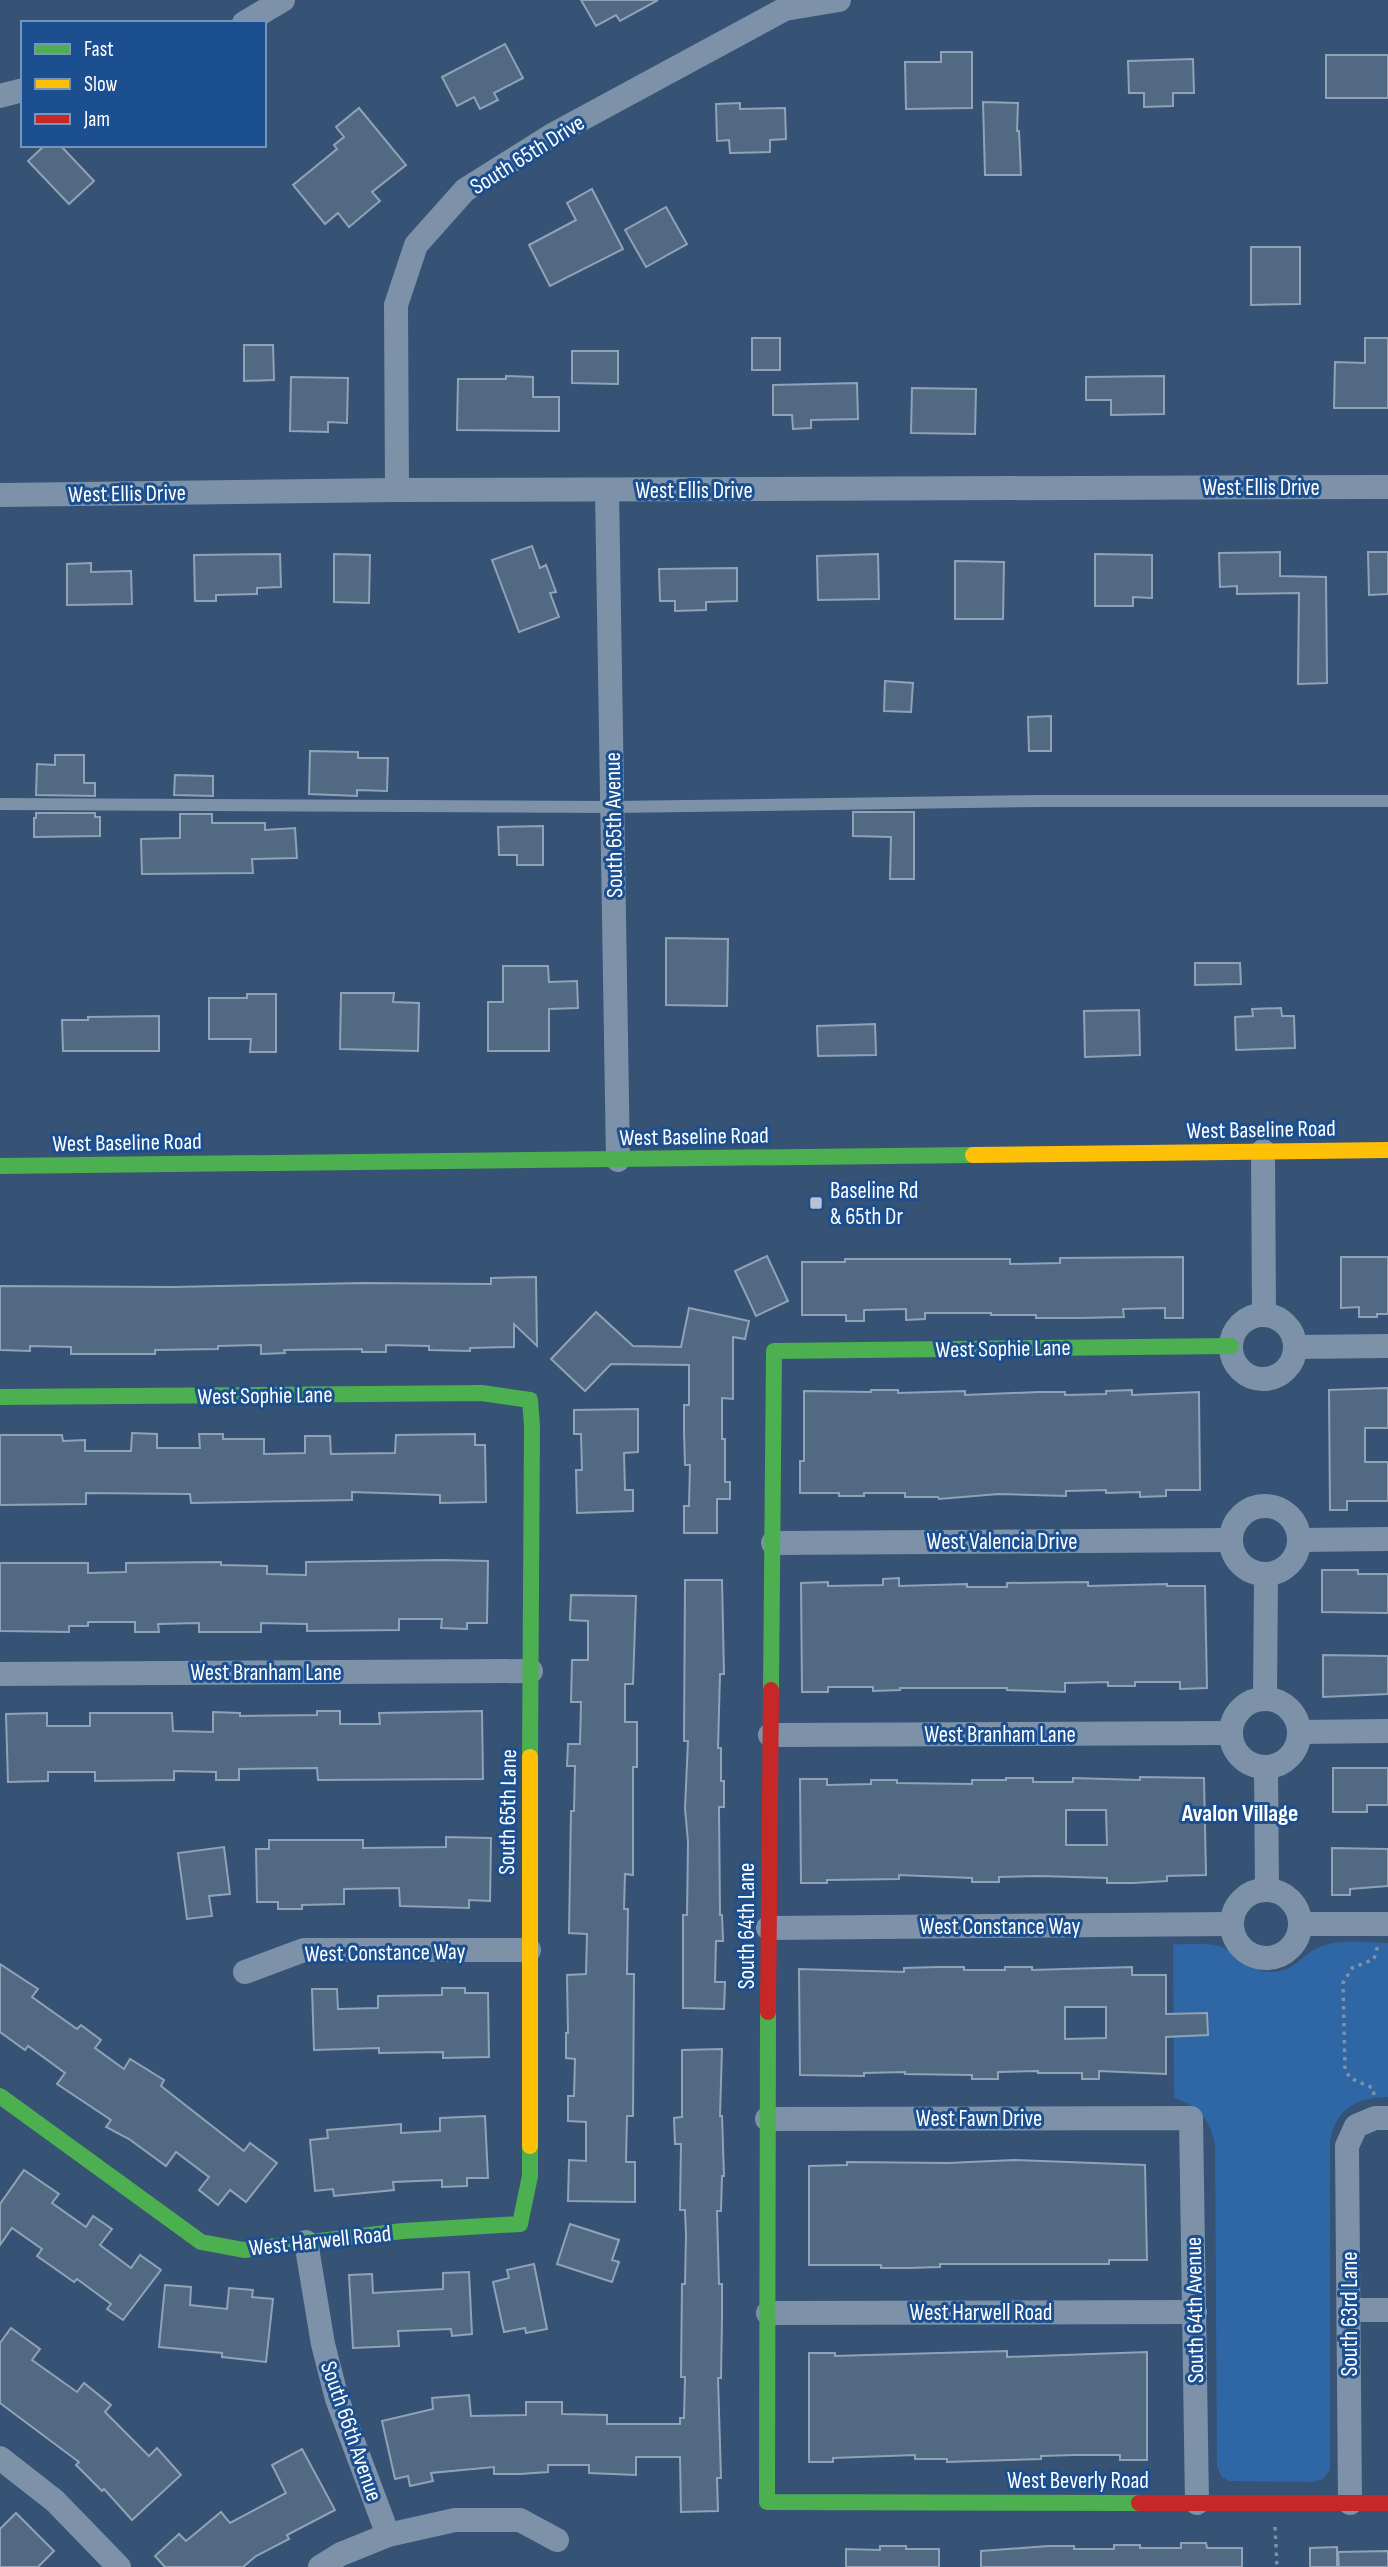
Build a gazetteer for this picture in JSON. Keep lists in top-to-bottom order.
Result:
{
  "streets": {
    "street": [
      "South 65th Drive",
      "West Ellis Drive",
      "South 65th Avenue",
      "West Baseline Road",
      "West Sophie Lane",
      "West Valencia Drive",
      "West Branham Lane",
      "South 65th Lane",
      "South 64th Lane",
      "West Constance Way",
      "West Fawn Drive",
      "West Harwell Road",
      "South 64th Avenue",
      "South 63rd Lane",
      "South 66th Avenue",
      "West Beverly Road"
    ]
  },
  "crossings": [
    ["South 65th Drive", "West Ellis Drive"],
    ["West Ellis Drive", "South 65th Avenue"],
    ["South 65th Avenue", "West Baseline Road"],
    ["West Sophie Lane", "South 65th Lane"],
    ["West Sophie Lane", "South 64th Lane"],
    ["West Valencia Drive", "South 64th Lane"],
    ["West Branham Lane", "South 65th Lane"],
    ["West Branham Lane", "South 64th Lane"],
    ["South 65th Lane", "West Constance Way"],
    ["South 65th Lane", "West Harwell Road"],
    ["South 64th Lane", "West Constance Way"],
    ["South 64th Lane", "West Fawn Drive"],
    ["South 64th Lane", "West Harwell Road"],
    ["South 64th Lane", "West Beverly Road"],
    ["West Fawn Drive", "South 64th Avenue"],
    ["West Harwell Road", "South 64th Avenue"],
    ["West Harwell Road", "South 66th Avenue"],
    ["South 64th Avenue", "West Beverly Road"],
    ["South 63rd Lane", "West Beverly Road"]
  ],
  "districts": ["Avalon Village"],
  "places": {
    "transit": ["Baseline Rd & 65th Dr"]
  },
  "legend": ["Fast", "Slow", "Jam"]
}
